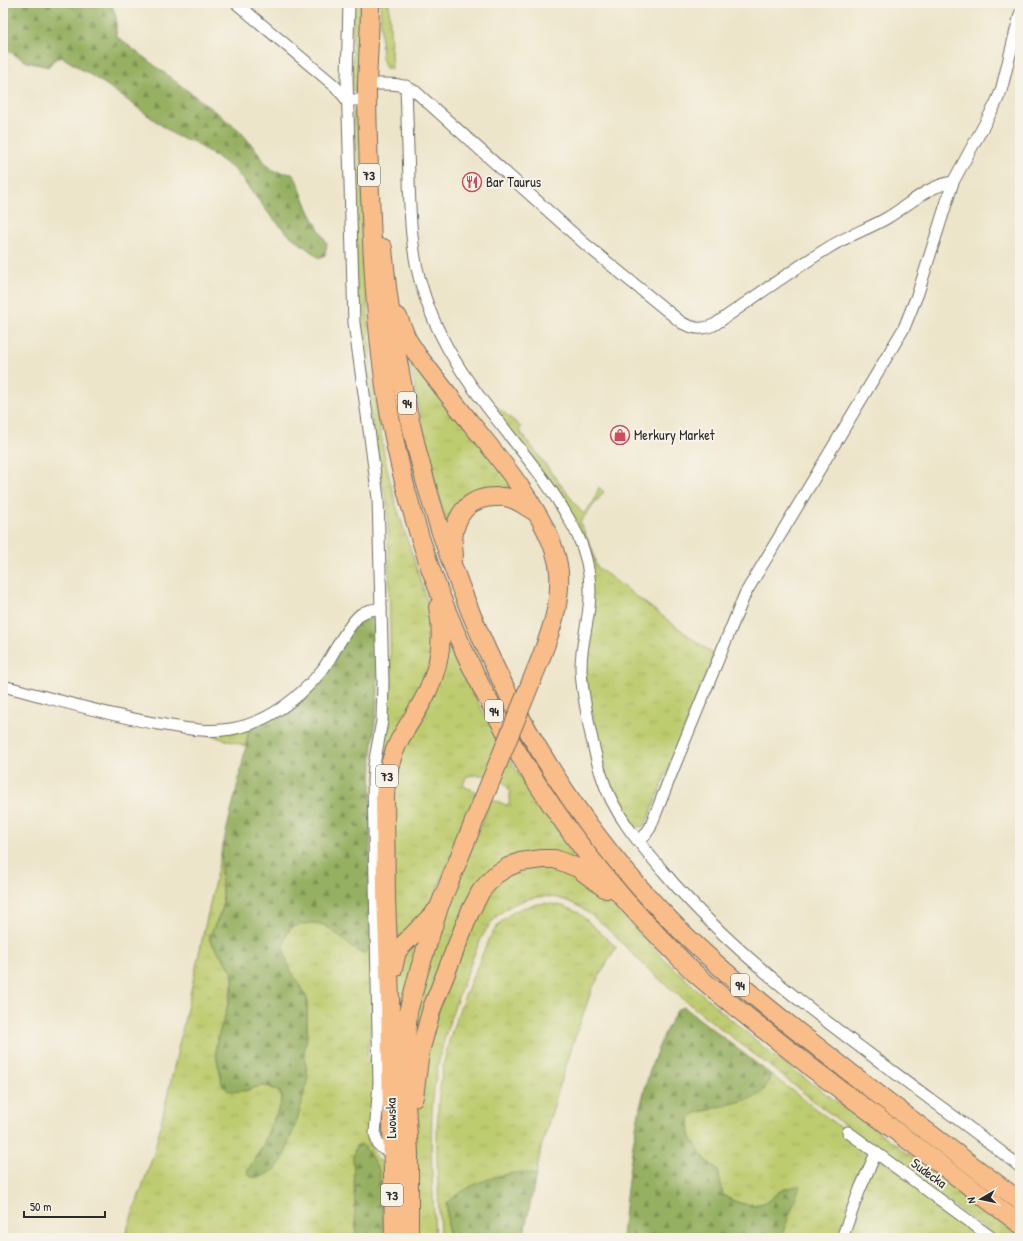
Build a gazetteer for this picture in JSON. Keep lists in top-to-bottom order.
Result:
{
  "streets": {
    "main road": ["73", "94", "Lwowska"],
    "street": ["Sudecka"]
  },
  "crossings": [
    ["73", "94"],
    ["73", "Lwowska"]
  ],
  "places": {
    "restaurant": ["Bar Taurus"],
    "shop": ["Merkury Market"]
  },
  "scale_bar": "50 m",
  "north": "left"
}
